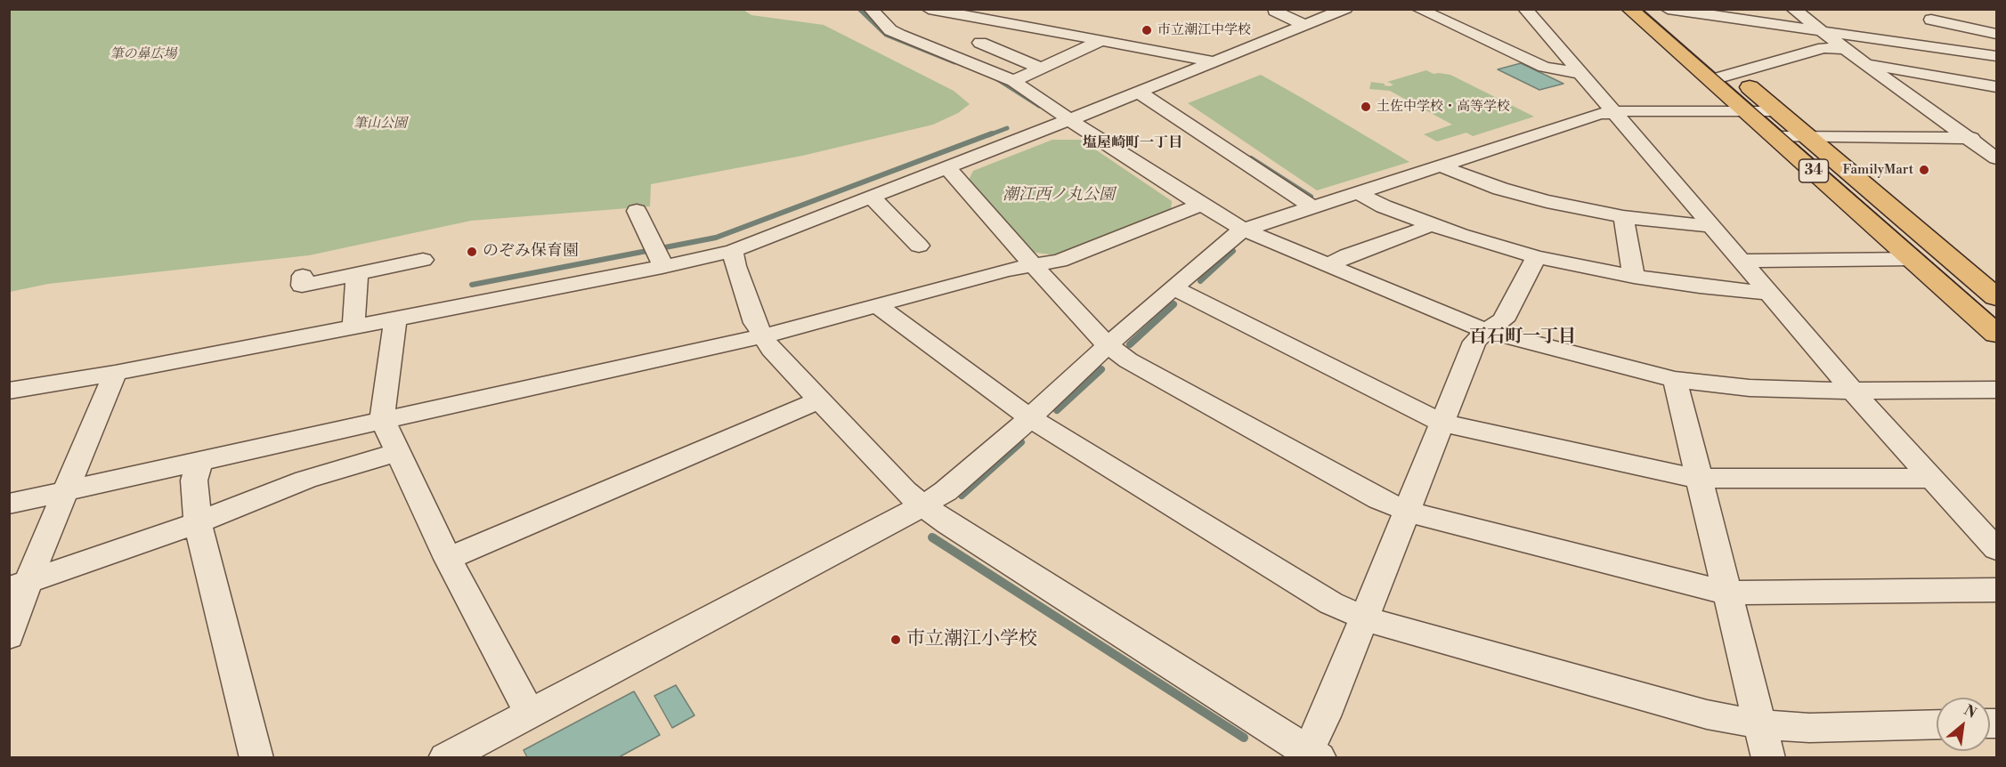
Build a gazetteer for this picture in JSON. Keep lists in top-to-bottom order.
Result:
{
  "streets": {
    "main road": ["34"]
  },
  "districts": ["塩屋崎町一丁目", "百石町一丁目"],
  "parks": ["筆の鼻広場", "筆山公園", "潮江西ノ丸公園"],
  "places": [
    "市立潮江中学校",
    "土佐中学校・高等学校",
    "FamilyMart",
    "のぞみ保育園",
    "市立潮江小学校"
  ],
  "north": "top right"
}
